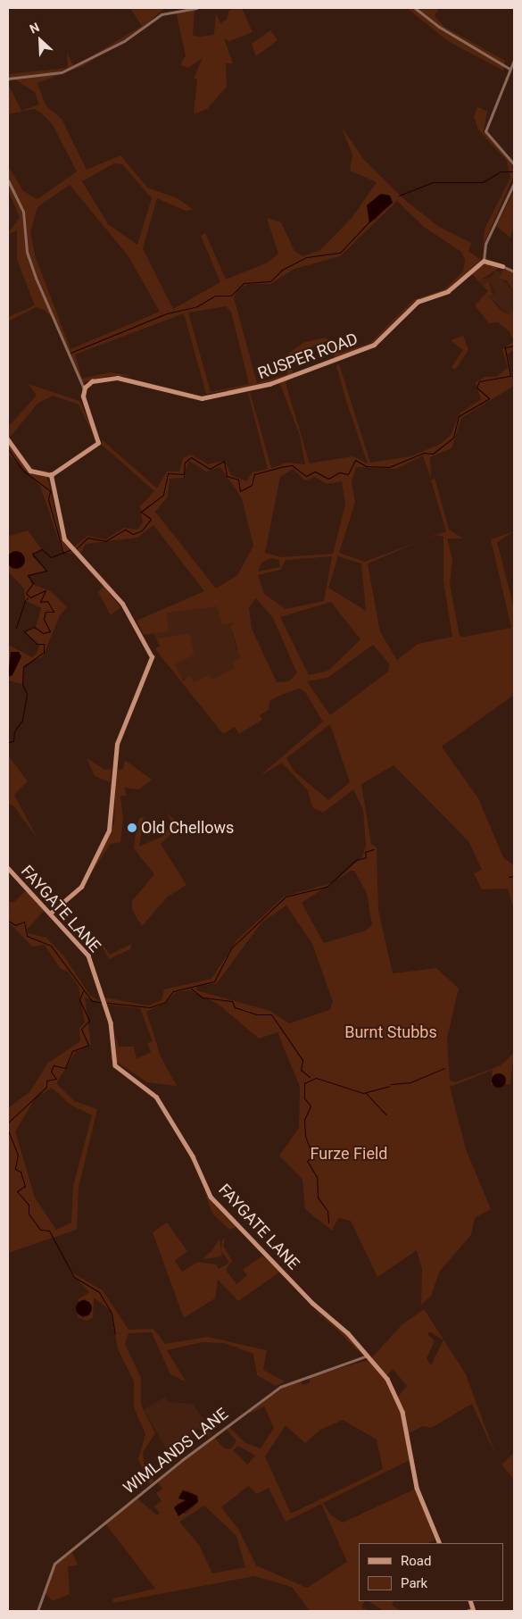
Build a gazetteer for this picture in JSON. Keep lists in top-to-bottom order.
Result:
{
  "streets": {
    "street": ["RUSPER ROAD", "FAYGATE LANE", "WIMLANDS LANE"]
  },
  "crossings": [
    ["FAYGATE LANE", "WIMLANDS LANE"]
  ],
  "parks": ["Burnt Stubbs", "Furze Field"],
  "places": ["Old Chellows"],
  "legend": ["Road", "Park"],
  "north": "top left"
}
